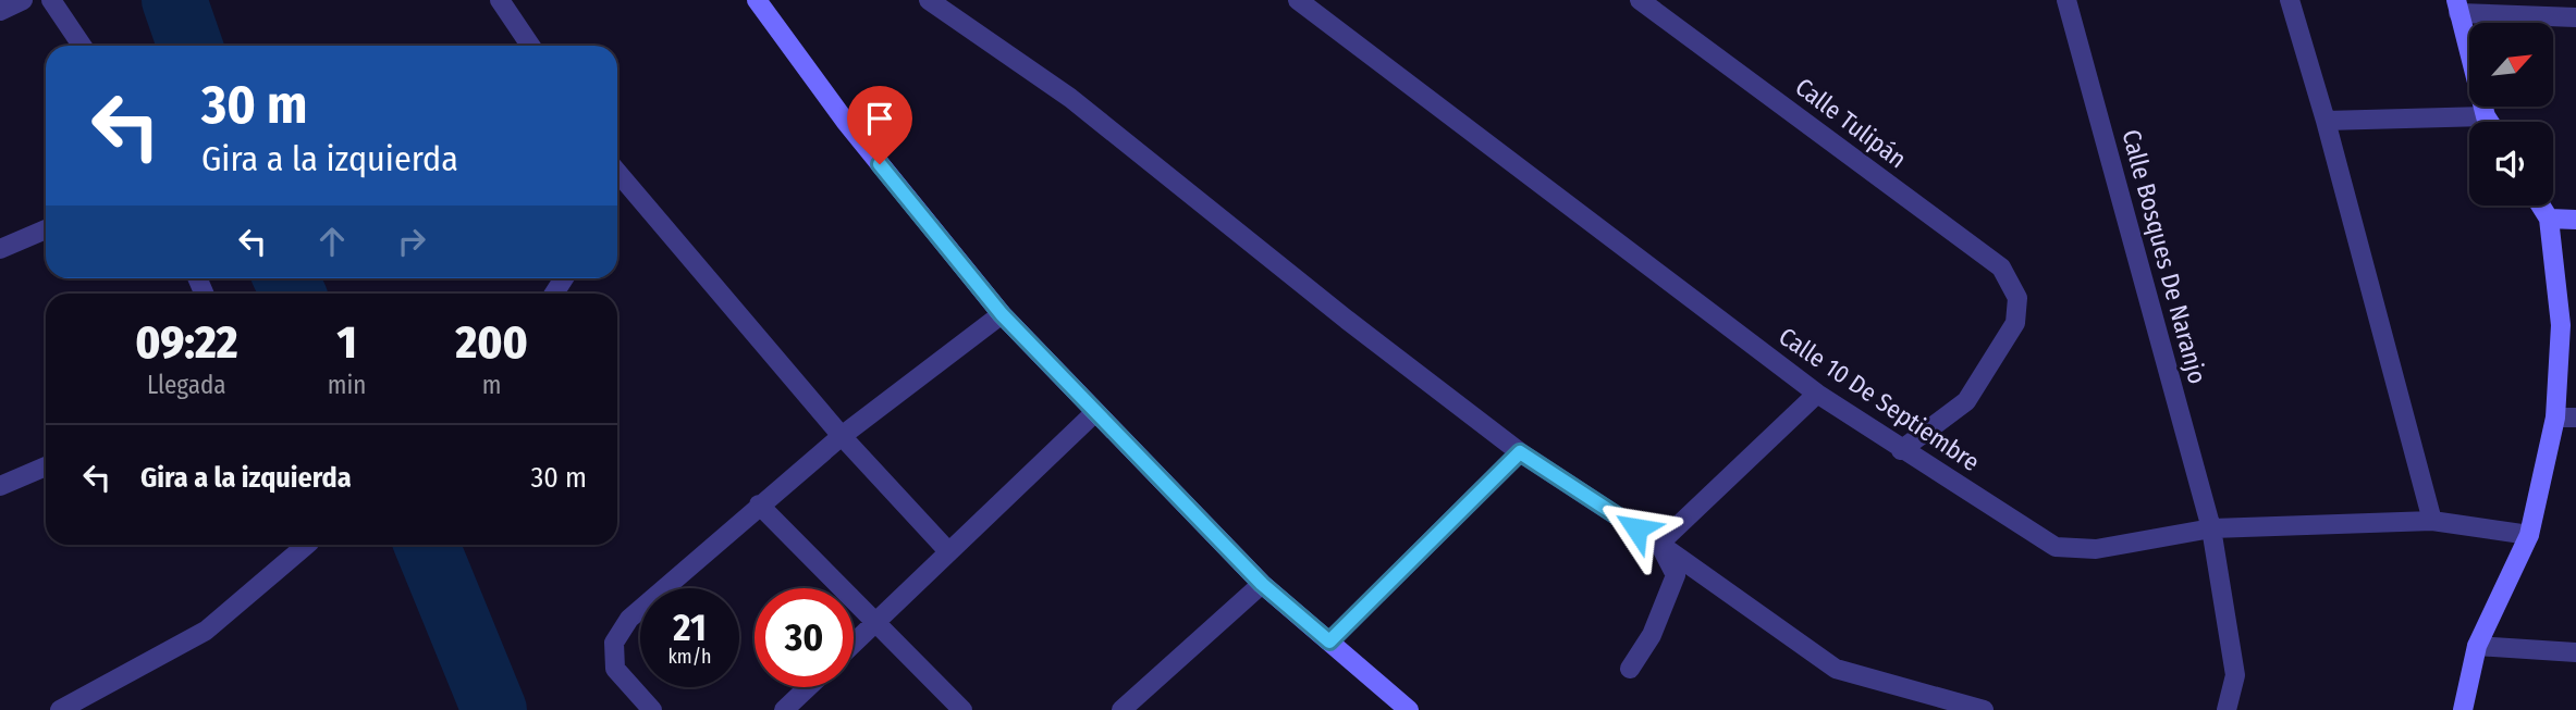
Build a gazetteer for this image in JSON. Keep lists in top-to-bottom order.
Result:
{
  "streets": {
    "street": ["Calle Tulipán", "Calle Bosques De Naranjo", "Calle 10 De Septiembre"]
  },
  "crossings": [
    ["Calle Tulipán", "Calle 10 De Septiembre"],
    ["Calle Bosques De Naranjo", "Calle 10 De Septiembre"]
  ],
  "north": "top right",
  "page": {
    "turn": ["30 m", "Gira a la izquierda"],
    "eta": [
      "09:22",
      "Llegada",
      "1",
      "min",
      "200",
      "m"
    ],
    "list": [
      {
        "name": "Gira a la izquierda",
        "value": "30 m"
      }
    ],
    "speed": "21 km/h",
    "limit": "30"
  }
}
